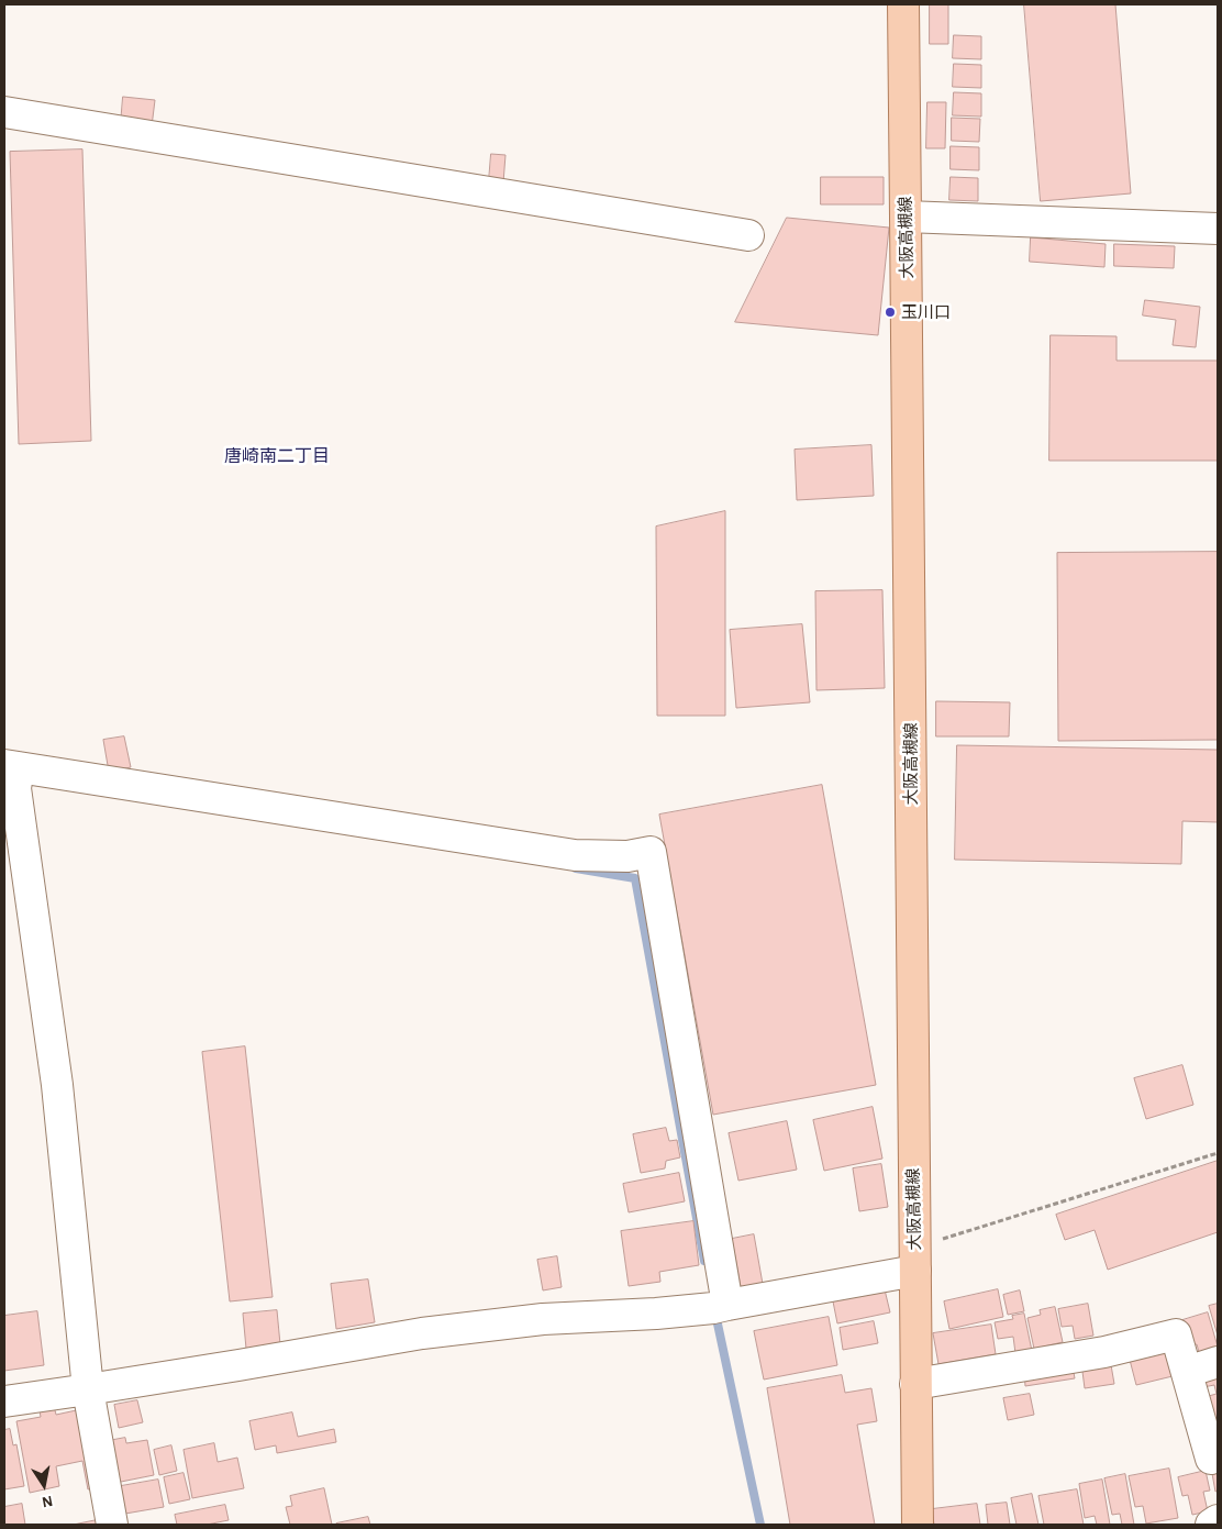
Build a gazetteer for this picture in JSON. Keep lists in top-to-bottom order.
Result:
{
  "streets": {
    "main road": ["大阪高槻線"]
  },
  "districts": ["唐崎南二丁目"],
  "places": ["玉川口"],
  "north": "bottom"
}
